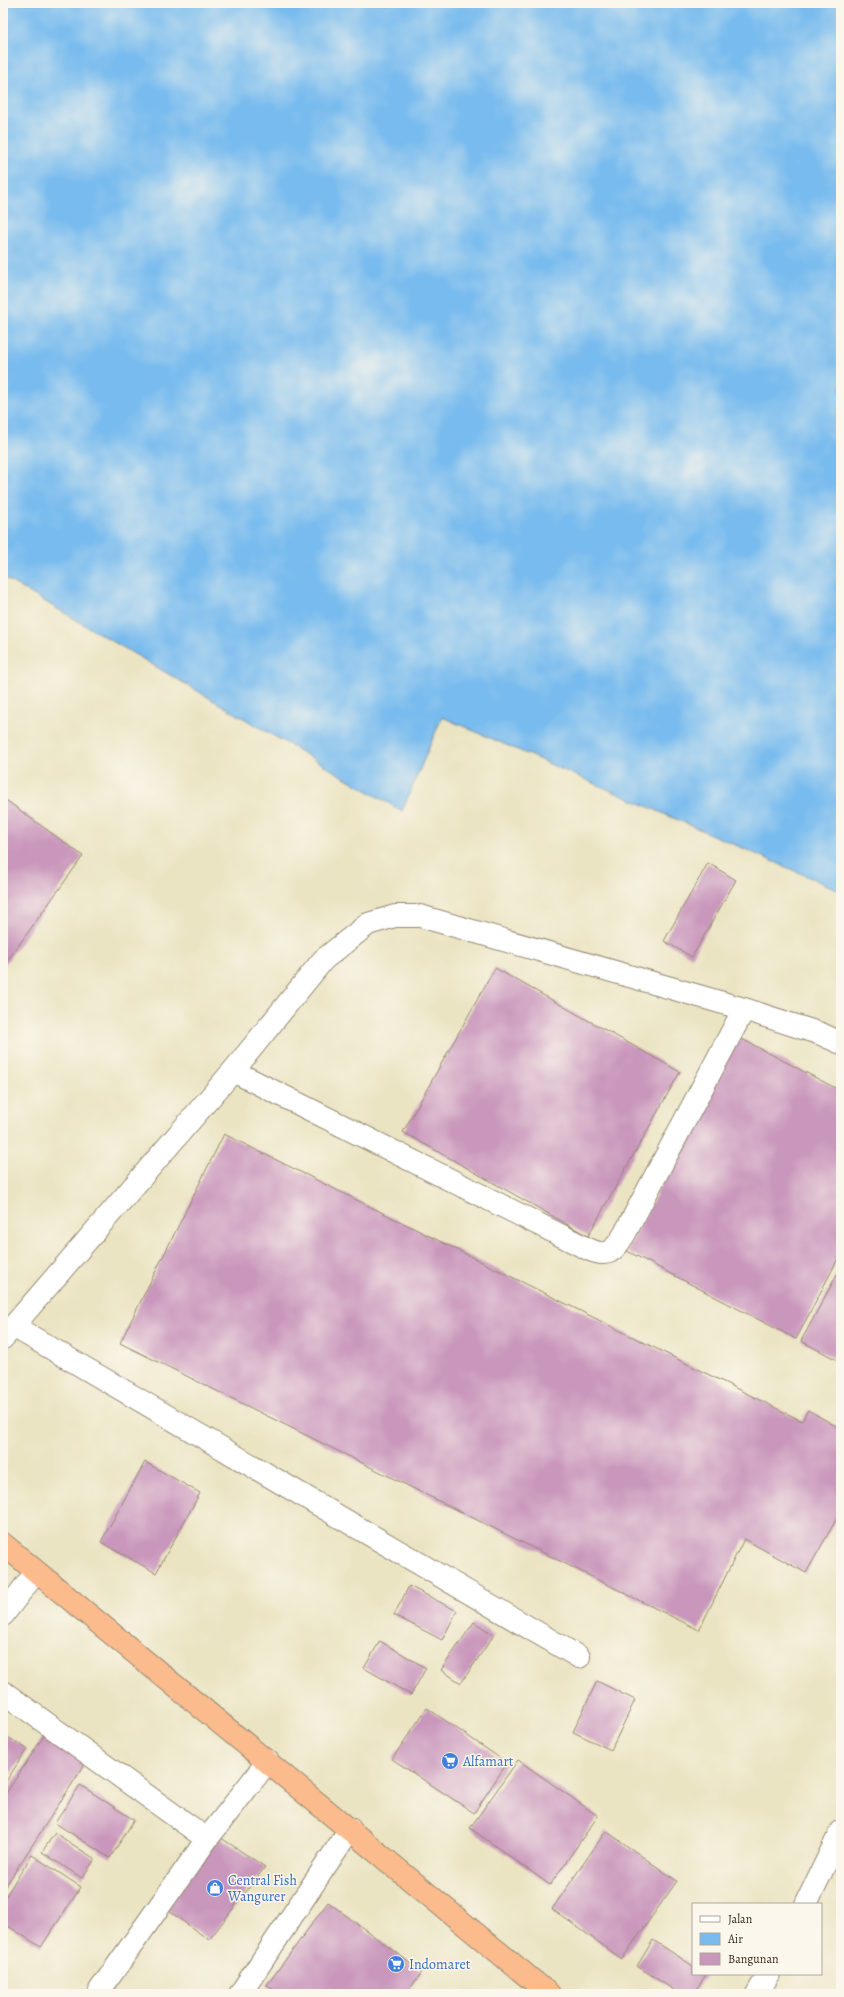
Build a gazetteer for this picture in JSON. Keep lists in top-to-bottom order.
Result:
{
  "places": {
    "supermarket": ["Alfamart", "Indomaret"],
    "shop": ["Central Fish Wangurer"]
  },
  "legend": ["Jalan", "Air", "Bangunan"]
}
